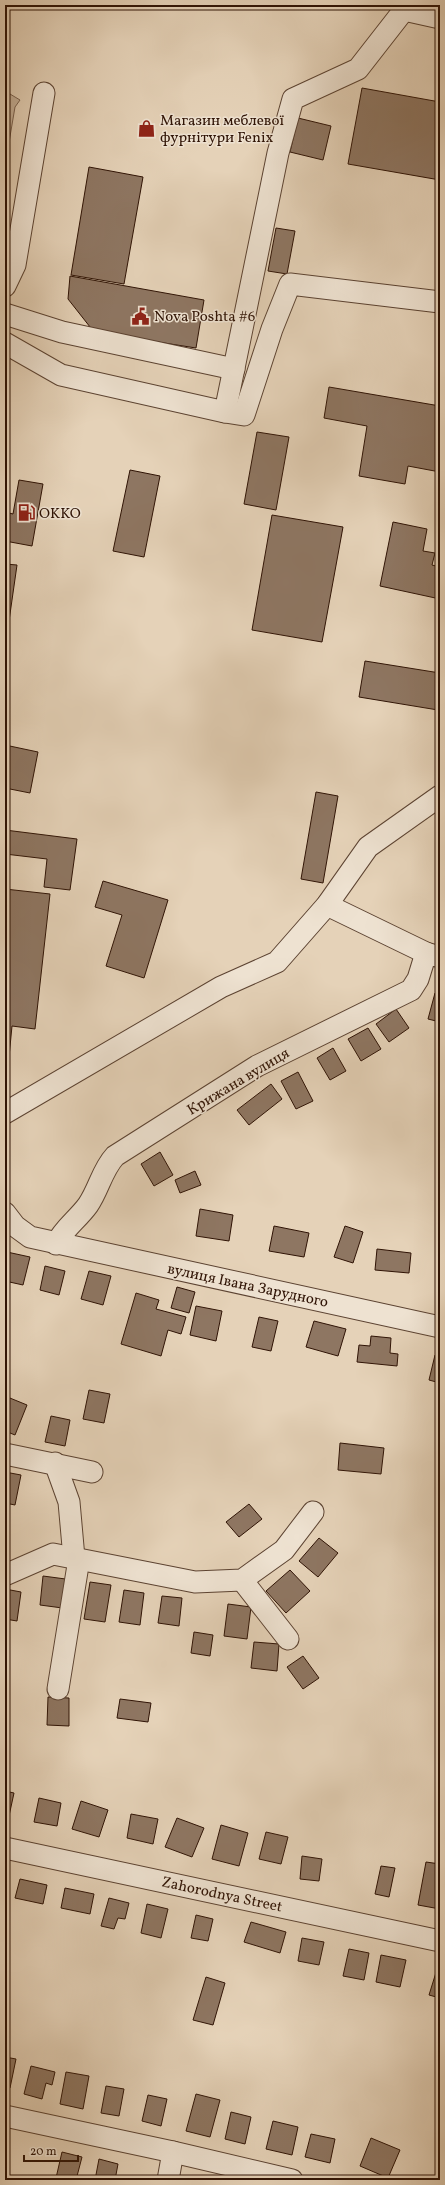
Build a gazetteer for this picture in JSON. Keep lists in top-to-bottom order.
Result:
{
  "streets": {
    "street": ["Крижана вулиця", "вулиця Івана Зарудного", "Zahorodnya Street"]
  },
  "crossings": [
    ["Крижана вулиця", "вулиця Івана Зарудного"]
  ],
  "places": {
    "shop": ["Магазин меблевої фурнітури Fenix"],
    "public building": ["Nova Poshta #6"],
    "fuel station": ["OKKO"]
  },
  "scale_bar": "20 m"
}
